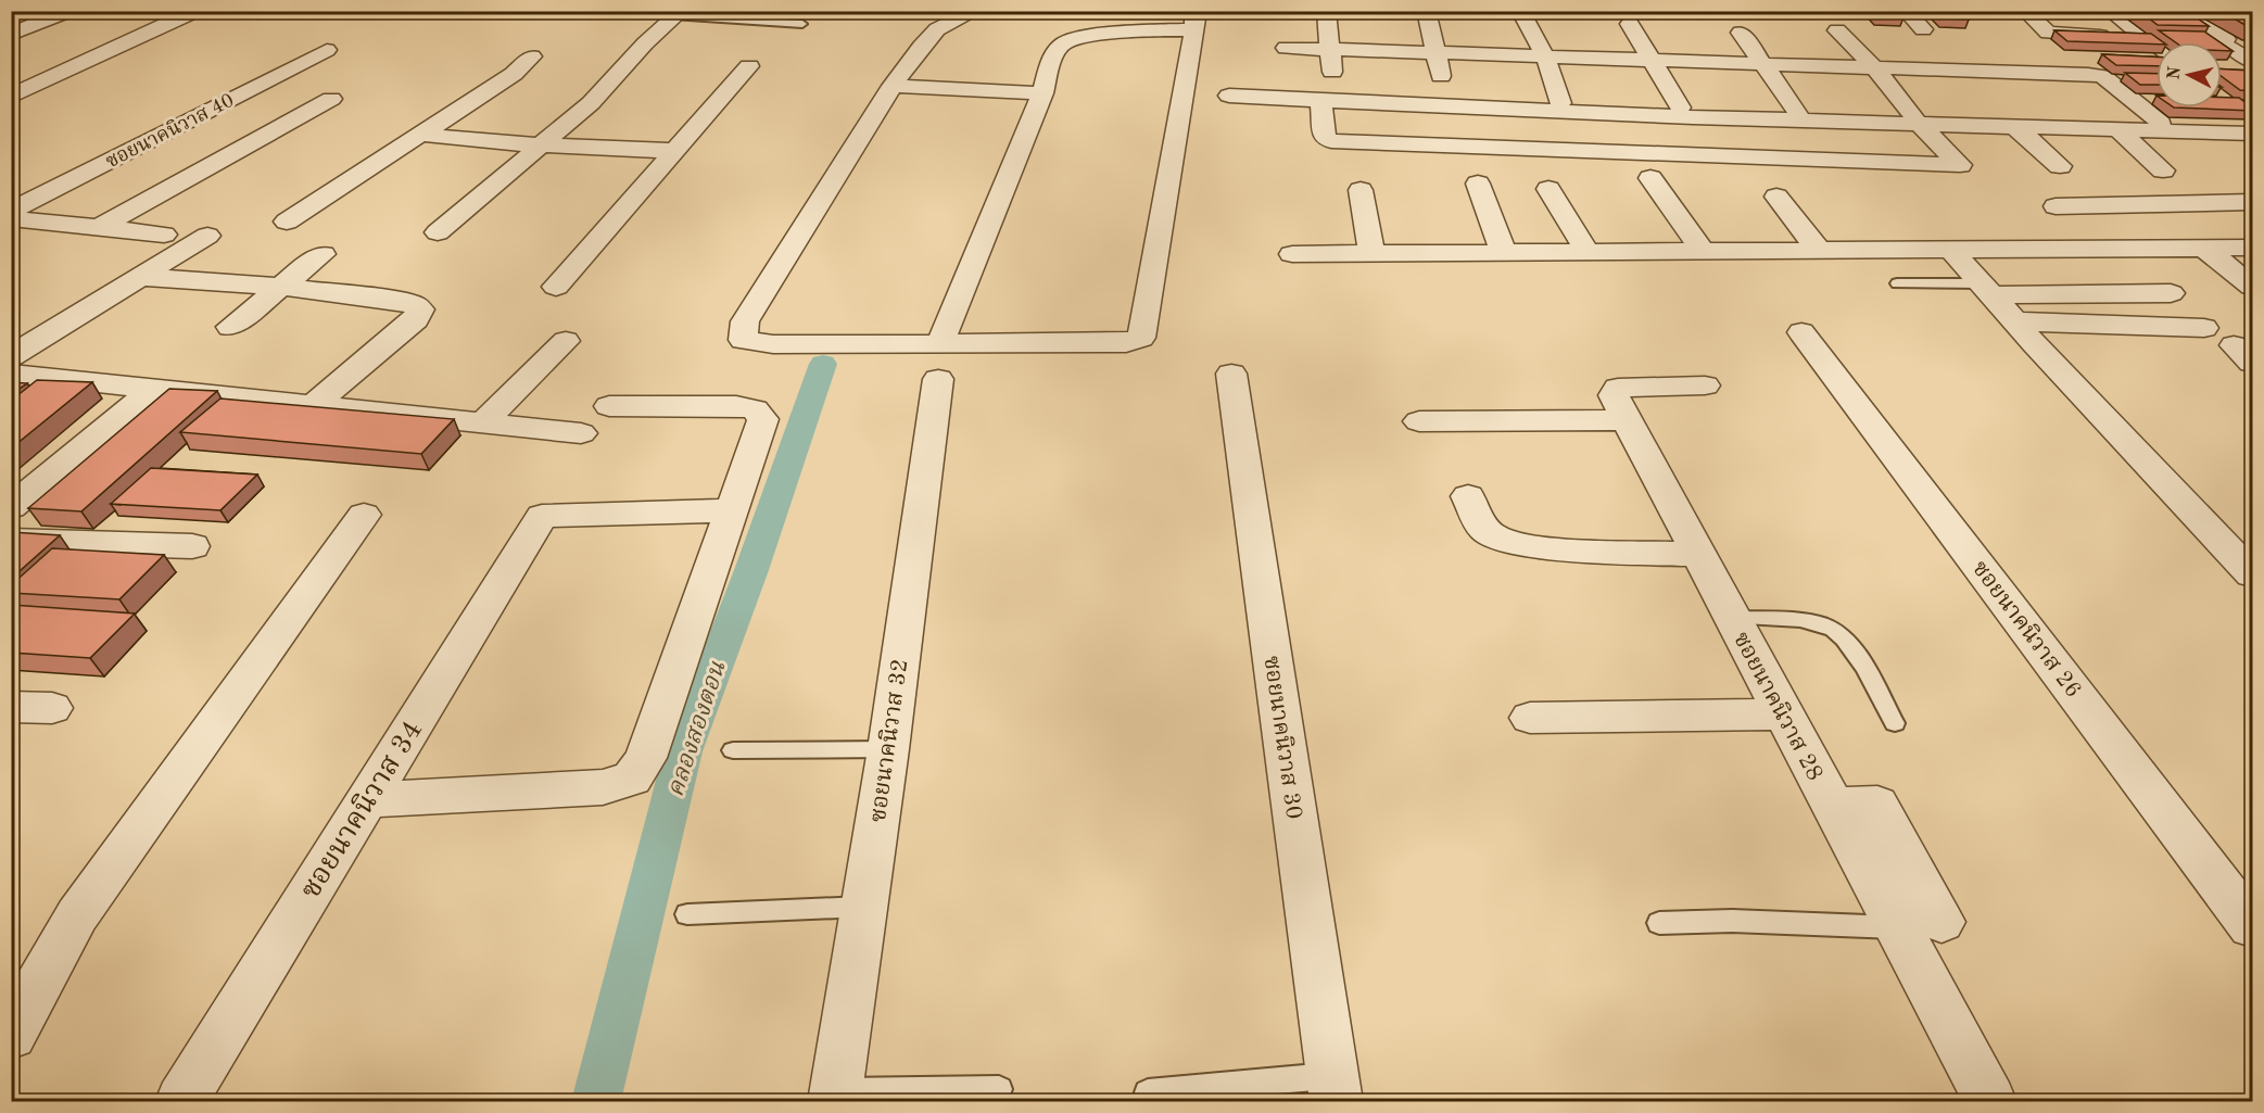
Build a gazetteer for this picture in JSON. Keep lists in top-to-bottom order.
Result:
{
  "streets": {
    "street": [
      "ซอยนาคนิวาส 40",
      "ซอยนาคนิวาส 26",
      "ซอยนาคนิวาส 28",
      "ซอยนาคนิวาส 30",
      "ซอยนาคนิวาส 32",
      "ซอยนาคนิวาส 34"
    ]
  },
  "water": ["คลองสองตอน"],
  "north": "left"
}
